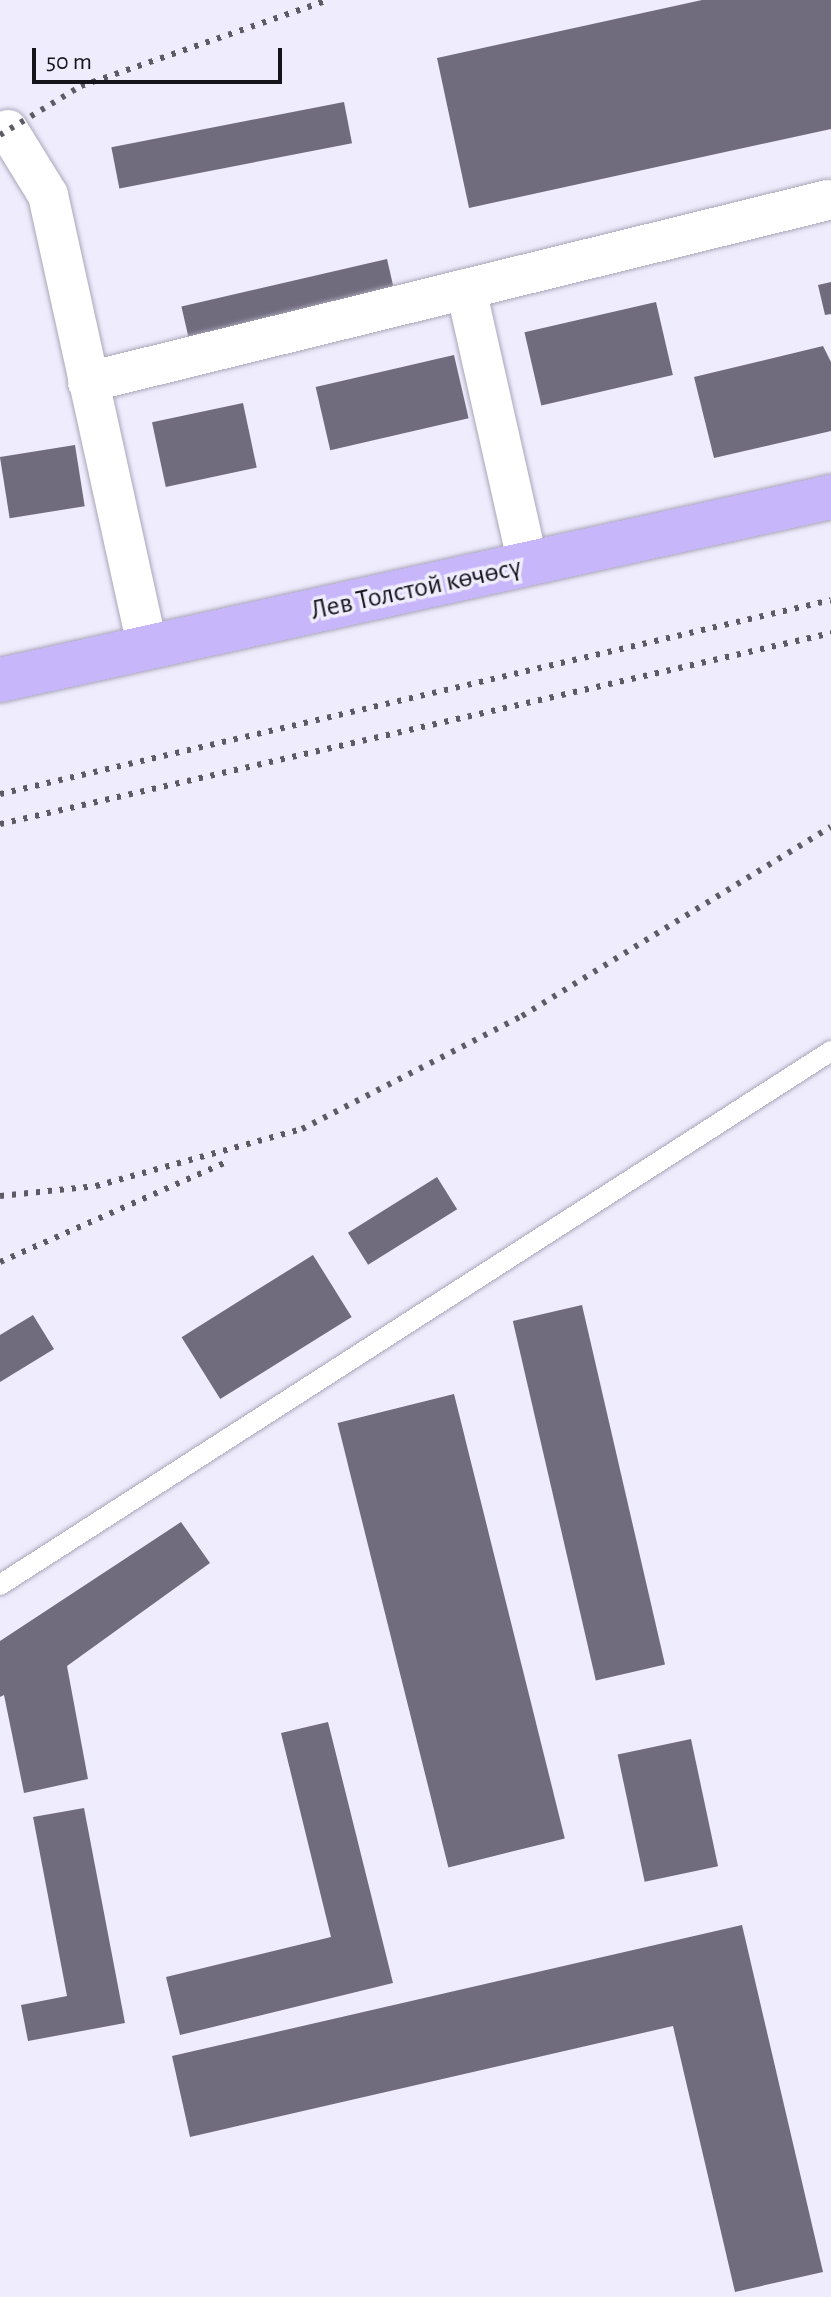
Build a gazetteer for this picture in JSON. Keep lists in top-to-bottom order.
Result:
{
  "streets": {
    "main road": ["Лев Толстой көчөсү"]
  },
  "scale_bar": "50 m"
}
